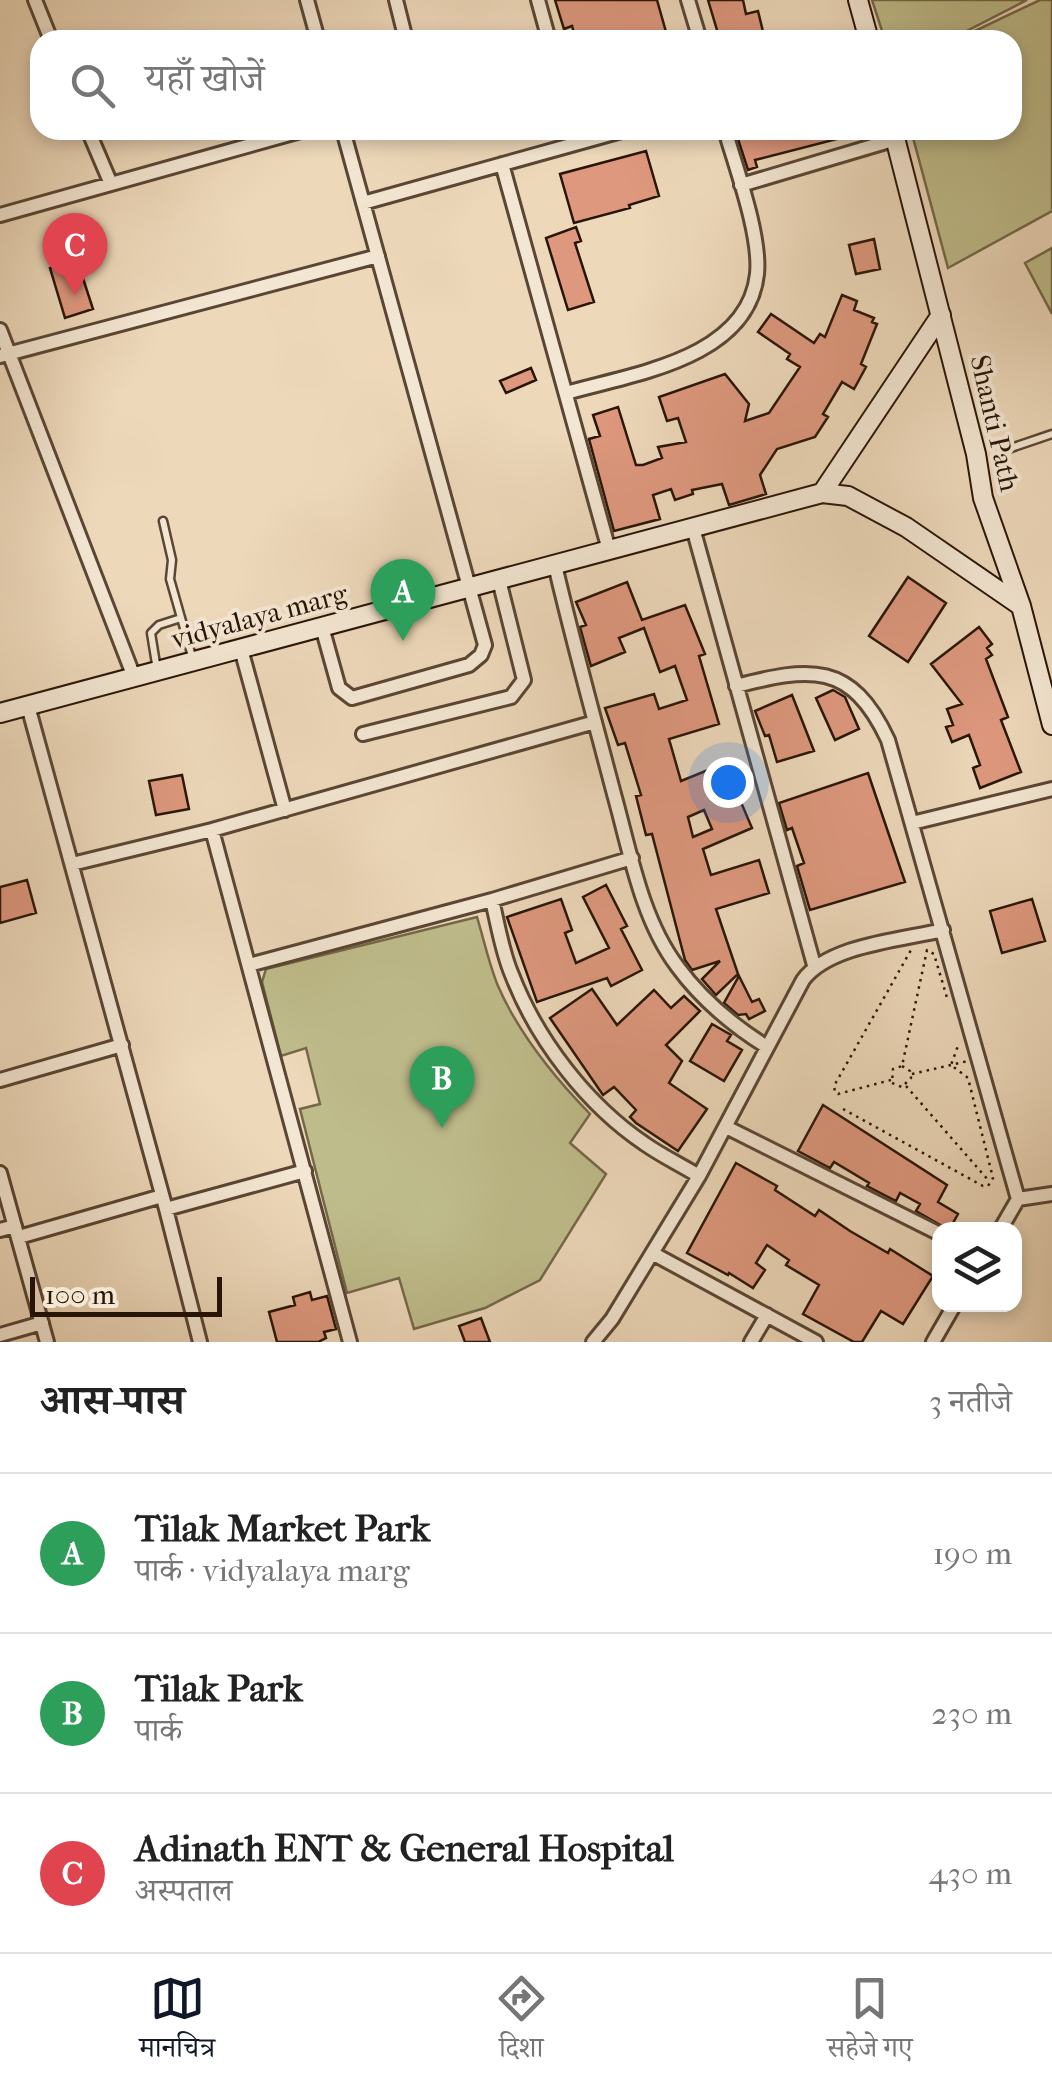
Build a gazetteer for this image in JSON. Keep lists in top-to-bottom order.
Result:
{
  "streets": {
    "street": ["Shanti Path", "vidyalaya marg"]
  },
  "scale_bar": "100 m",
  "page": {
    "search": "यहाँ खोजें",
    "pins": ["C", "A", "B"],
    "scale": "100 m",
    "heading": ["आस-पास", "3 नतीजे"],
    "list": [
      {
        "mark": "A",
        "name": "Tilak Market Park",
        "note": "पार्क · vidyalaya marg",
        "value": "190 m"
      },
      {
        "mark": "B",
        "name": "Tilak Park",
        "note": "पार्क",
        "value": "230 m"
      },
      {
        "mark": "C",
        "name": "Adinath ENT & General Hospital",
        "note": "अस्पताल",
        "value": "430 m"
      }
    ],
    "nav": ["मानचित्र", "दिशा", "सहेजे गए"]
  }
}
